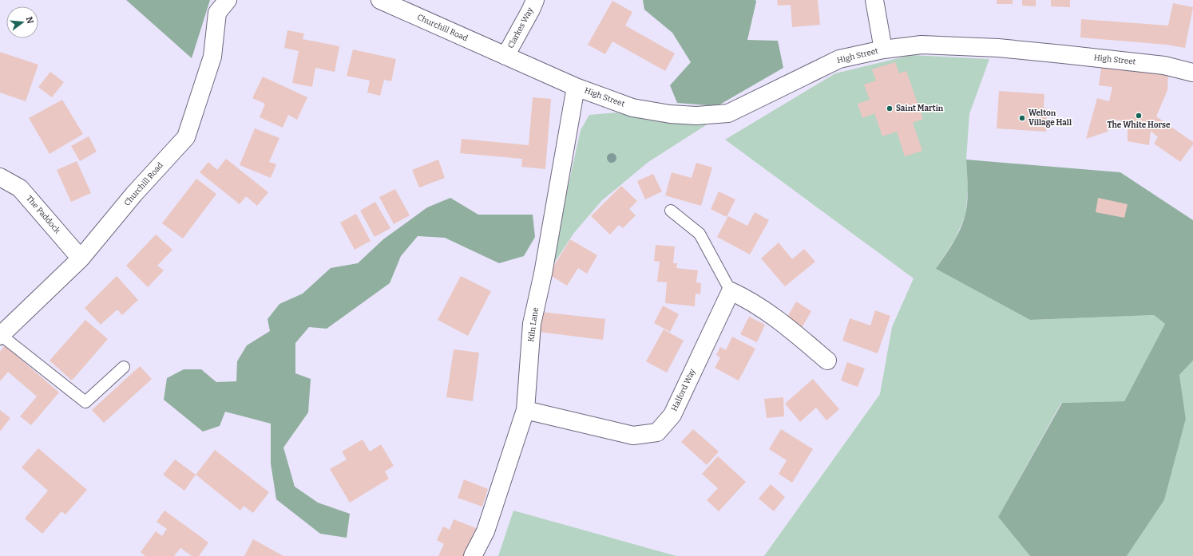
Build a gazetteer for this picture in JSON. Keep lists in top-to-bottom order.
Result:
{
  "streets": {
    "street": [
      "Churchill Road",
      "Clarkes Way",
      "High Street",
      "The Paddock",
      "Kiln Lane",
      "Halford Way"
    ]
  },
  "crossings": [
    ["Churchill Road", "Clarkes Way"],
    ["Churchill Road", "High Street"],
    ["Churchill Road", "The Paddock"],
    ["Clarkes Way", "High Street"],
    ["High Street", "Kiln Lane"],
    ["Kiln Lane", "Halford Way"]
  ],
  "places": ["Saint Martin", "The White Horse", "Welton Village Hall"],
  "north": "right"
}
